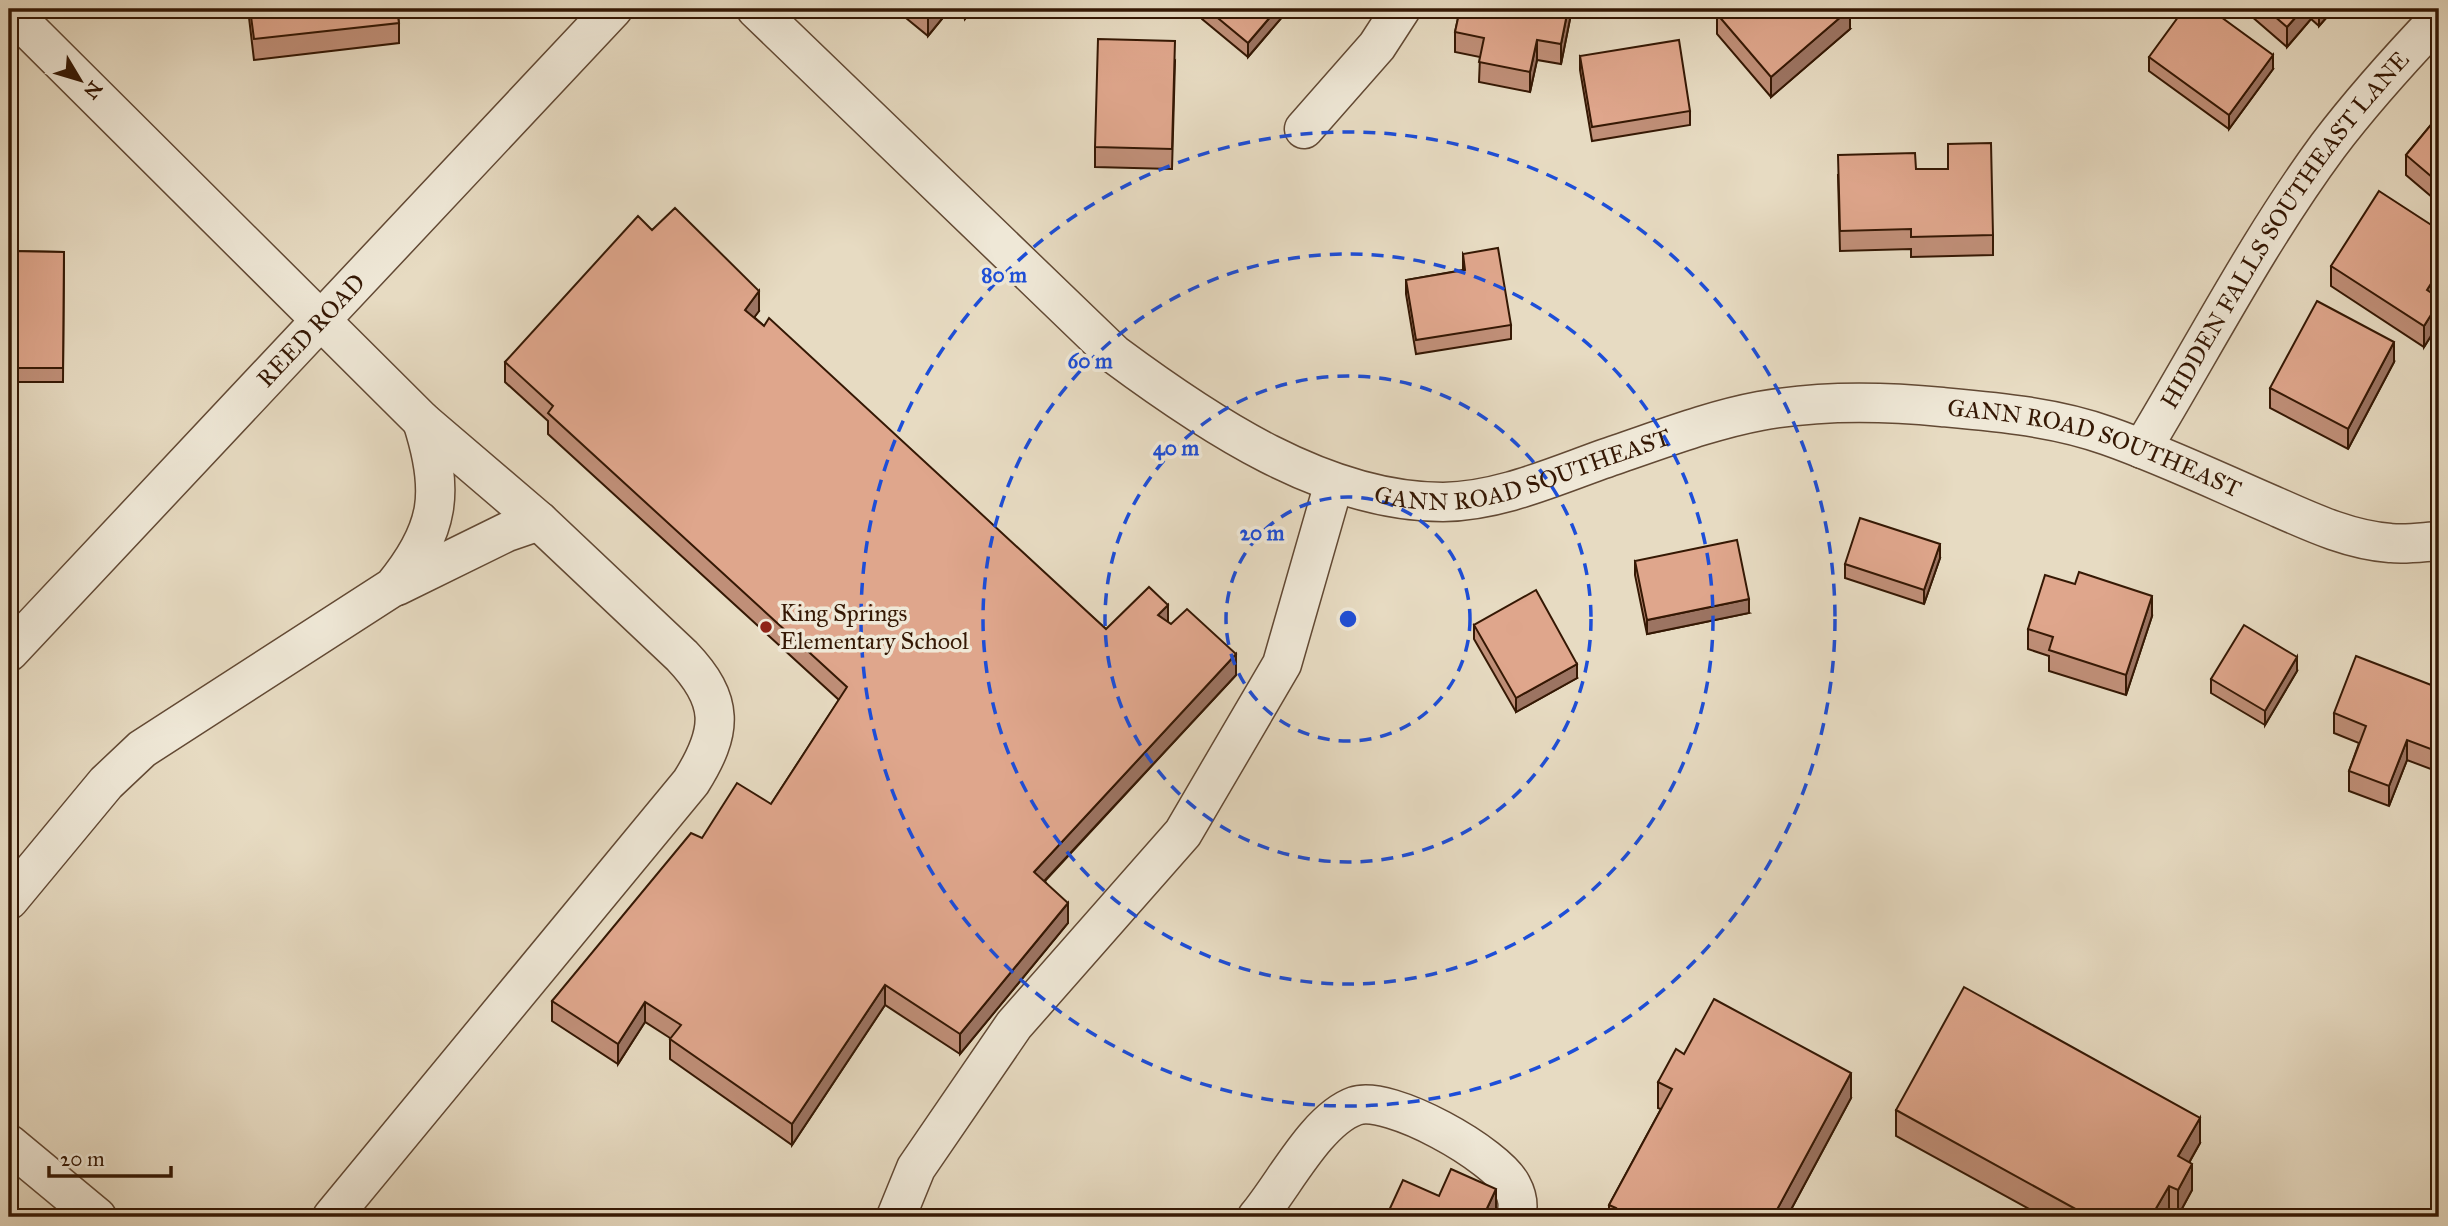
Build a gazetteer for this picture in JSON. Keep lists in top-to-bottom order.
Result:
{
  "streets": {
    "street": ["HIDDEN FALLS SOUTHEAST LANE", "REED ROAD", "GANN ROAD SOUTHEAST"]
  },
  "crossings": [
    ["HIDDEN FALLS SOUTHEAST LANE", "GANN ROAD SOUTHEAST"]
  ],
  "places": ["King Springs Elementary School"],
  "scale_bar": "20 m",
  "north": "bottom right",
  "rings": [
    "80 m",
    "60 m",
    "40 m",
    "20 m"
  ]
}
